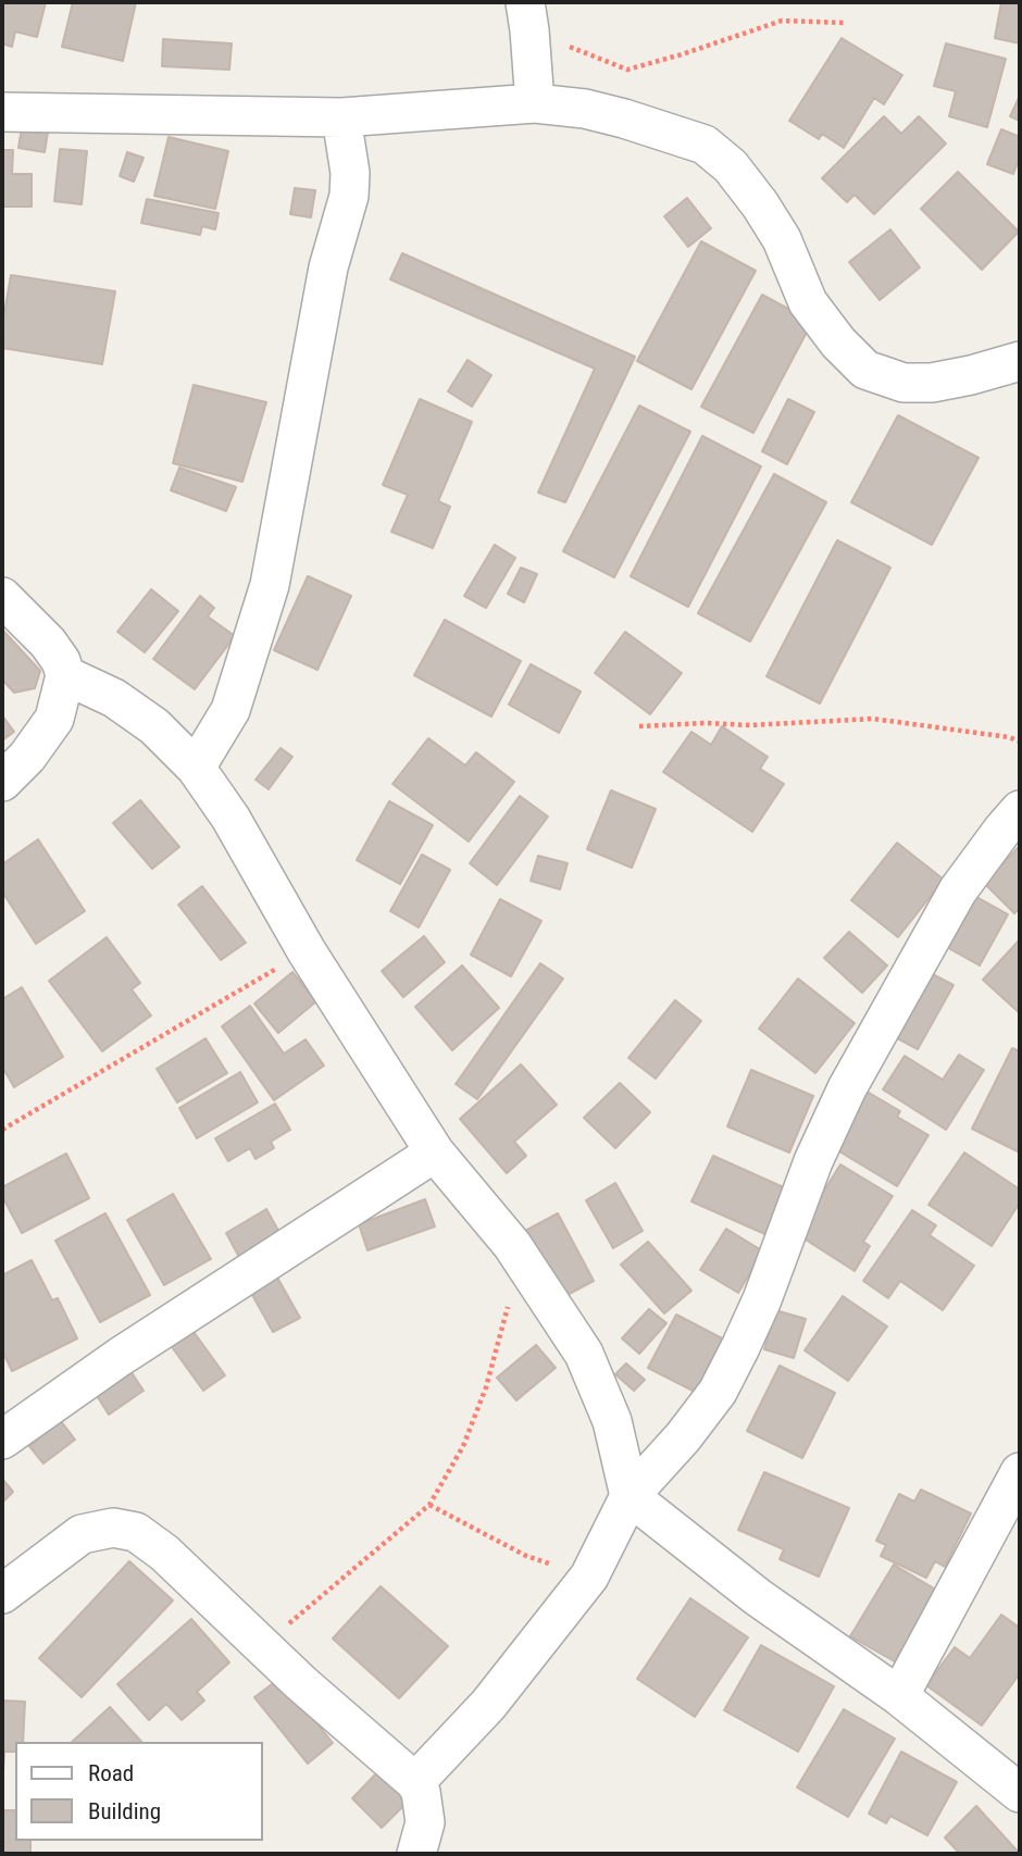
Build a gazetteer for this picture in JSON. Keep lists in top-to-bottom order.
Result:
{
  "legend": ["Road", "Building"]
}
